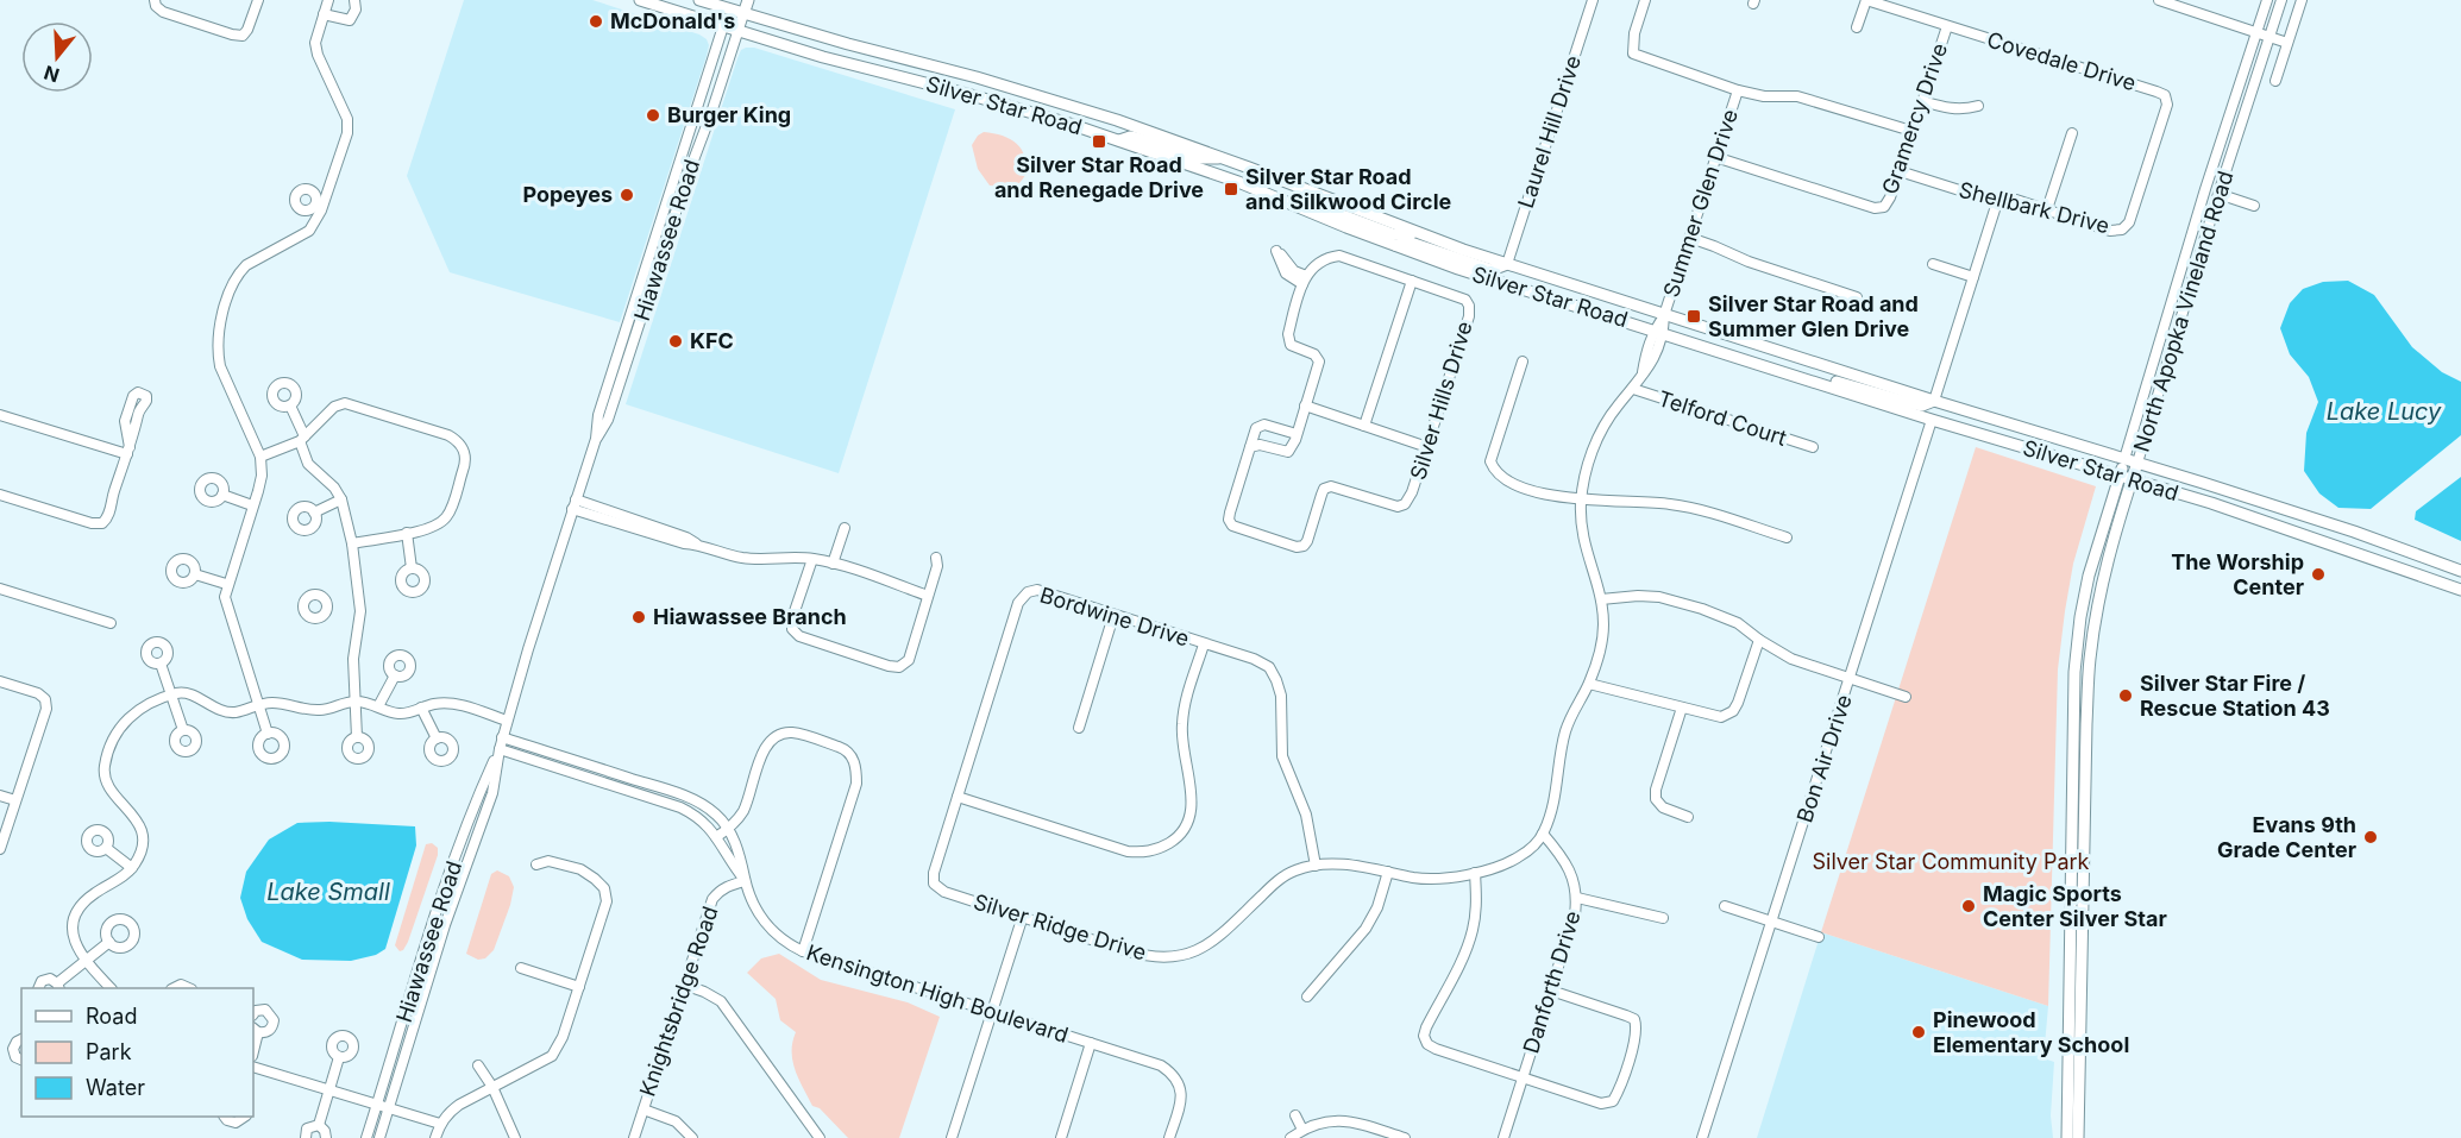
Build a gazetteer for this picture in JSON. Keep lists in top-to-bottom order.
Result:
{
  "streets": {
    "main road": ["Silver Star Road", "Hiawassee Road", "North Apopka Vineland Road"],
    "street": [
      "Covedale Drive",
      "Gramercy Drive",
      "Laurel Hill Drive",
      "Summer Glen Drive",
      "Shellbark Drive",
      "Silver Hills Drive",
      "Telford Court",
      "Bordwine Drive",
      "Bon Air Drive",
      "Silver Ridge Drive",
      "Danforth Drive",
      "Kensington High Boulevard",
      "Knightsbridge Road"
    ]
  },
  "crossings": [
    ["Covedale Drive", "Gramercy Drive"],
    ["Covedale Drive", "Shellbark Drive"],
    ["Silver Star Road", "Laurel Hill Drive"],
    ["Silver Star Road", "Summer Glen Drive"],
    ["Silver Star Road", "Hiawassee Road"],
    ["Silver Star Road", "North Apopka Vineland Road"],
    ["Silver Star Road", "Bon Air Drive"],
    ["Silver Star Road", "Silver Ridge Drive"],
    ["Gramercy Drive", "Summer Glen Drive"],
    ["Gramercy Drive", "Shellbark Drive"],
    ["Summer Glen Drive", "Silver Ridge Drive"],
    ["Hiawassee Road", "Kensington High Boulevard"],
    ["Telford Court", "Silver Ridge Drive"],
    ["Bordwine Drive", "Silver Ridge Drive"],
    ["Silver Ridge Drive", "Danforth Drive"],
    ["Kensington High Boulevard", "Knightsbridge Road"]
  ],
  "water": ["Lake Lucy", "Lake Small"],
  "parks": ["Silver Star Community Park"],
  "places": {
    "other": [
      "McDonald's",
      "Burger King",
      "Popeyes",
      "KFC",
      "The Worship Center",
      "Hiawassee Branch",
      "Silver Star Fire / Rescue Station 43",
      "Evans 9th Grade Center",
      "Magic Sports Center Silver Star",
      "Pinewood Elementary School"
    ],
    "transit": ["Silver Star Road and Renegade Drive", "Silver Star Road and Silkwood Circle", "Silver Star Road and Summer Glen Drive"]
  },
  "legend": ["Road", "Park", "Water"],
  "north": "bottom"
}
